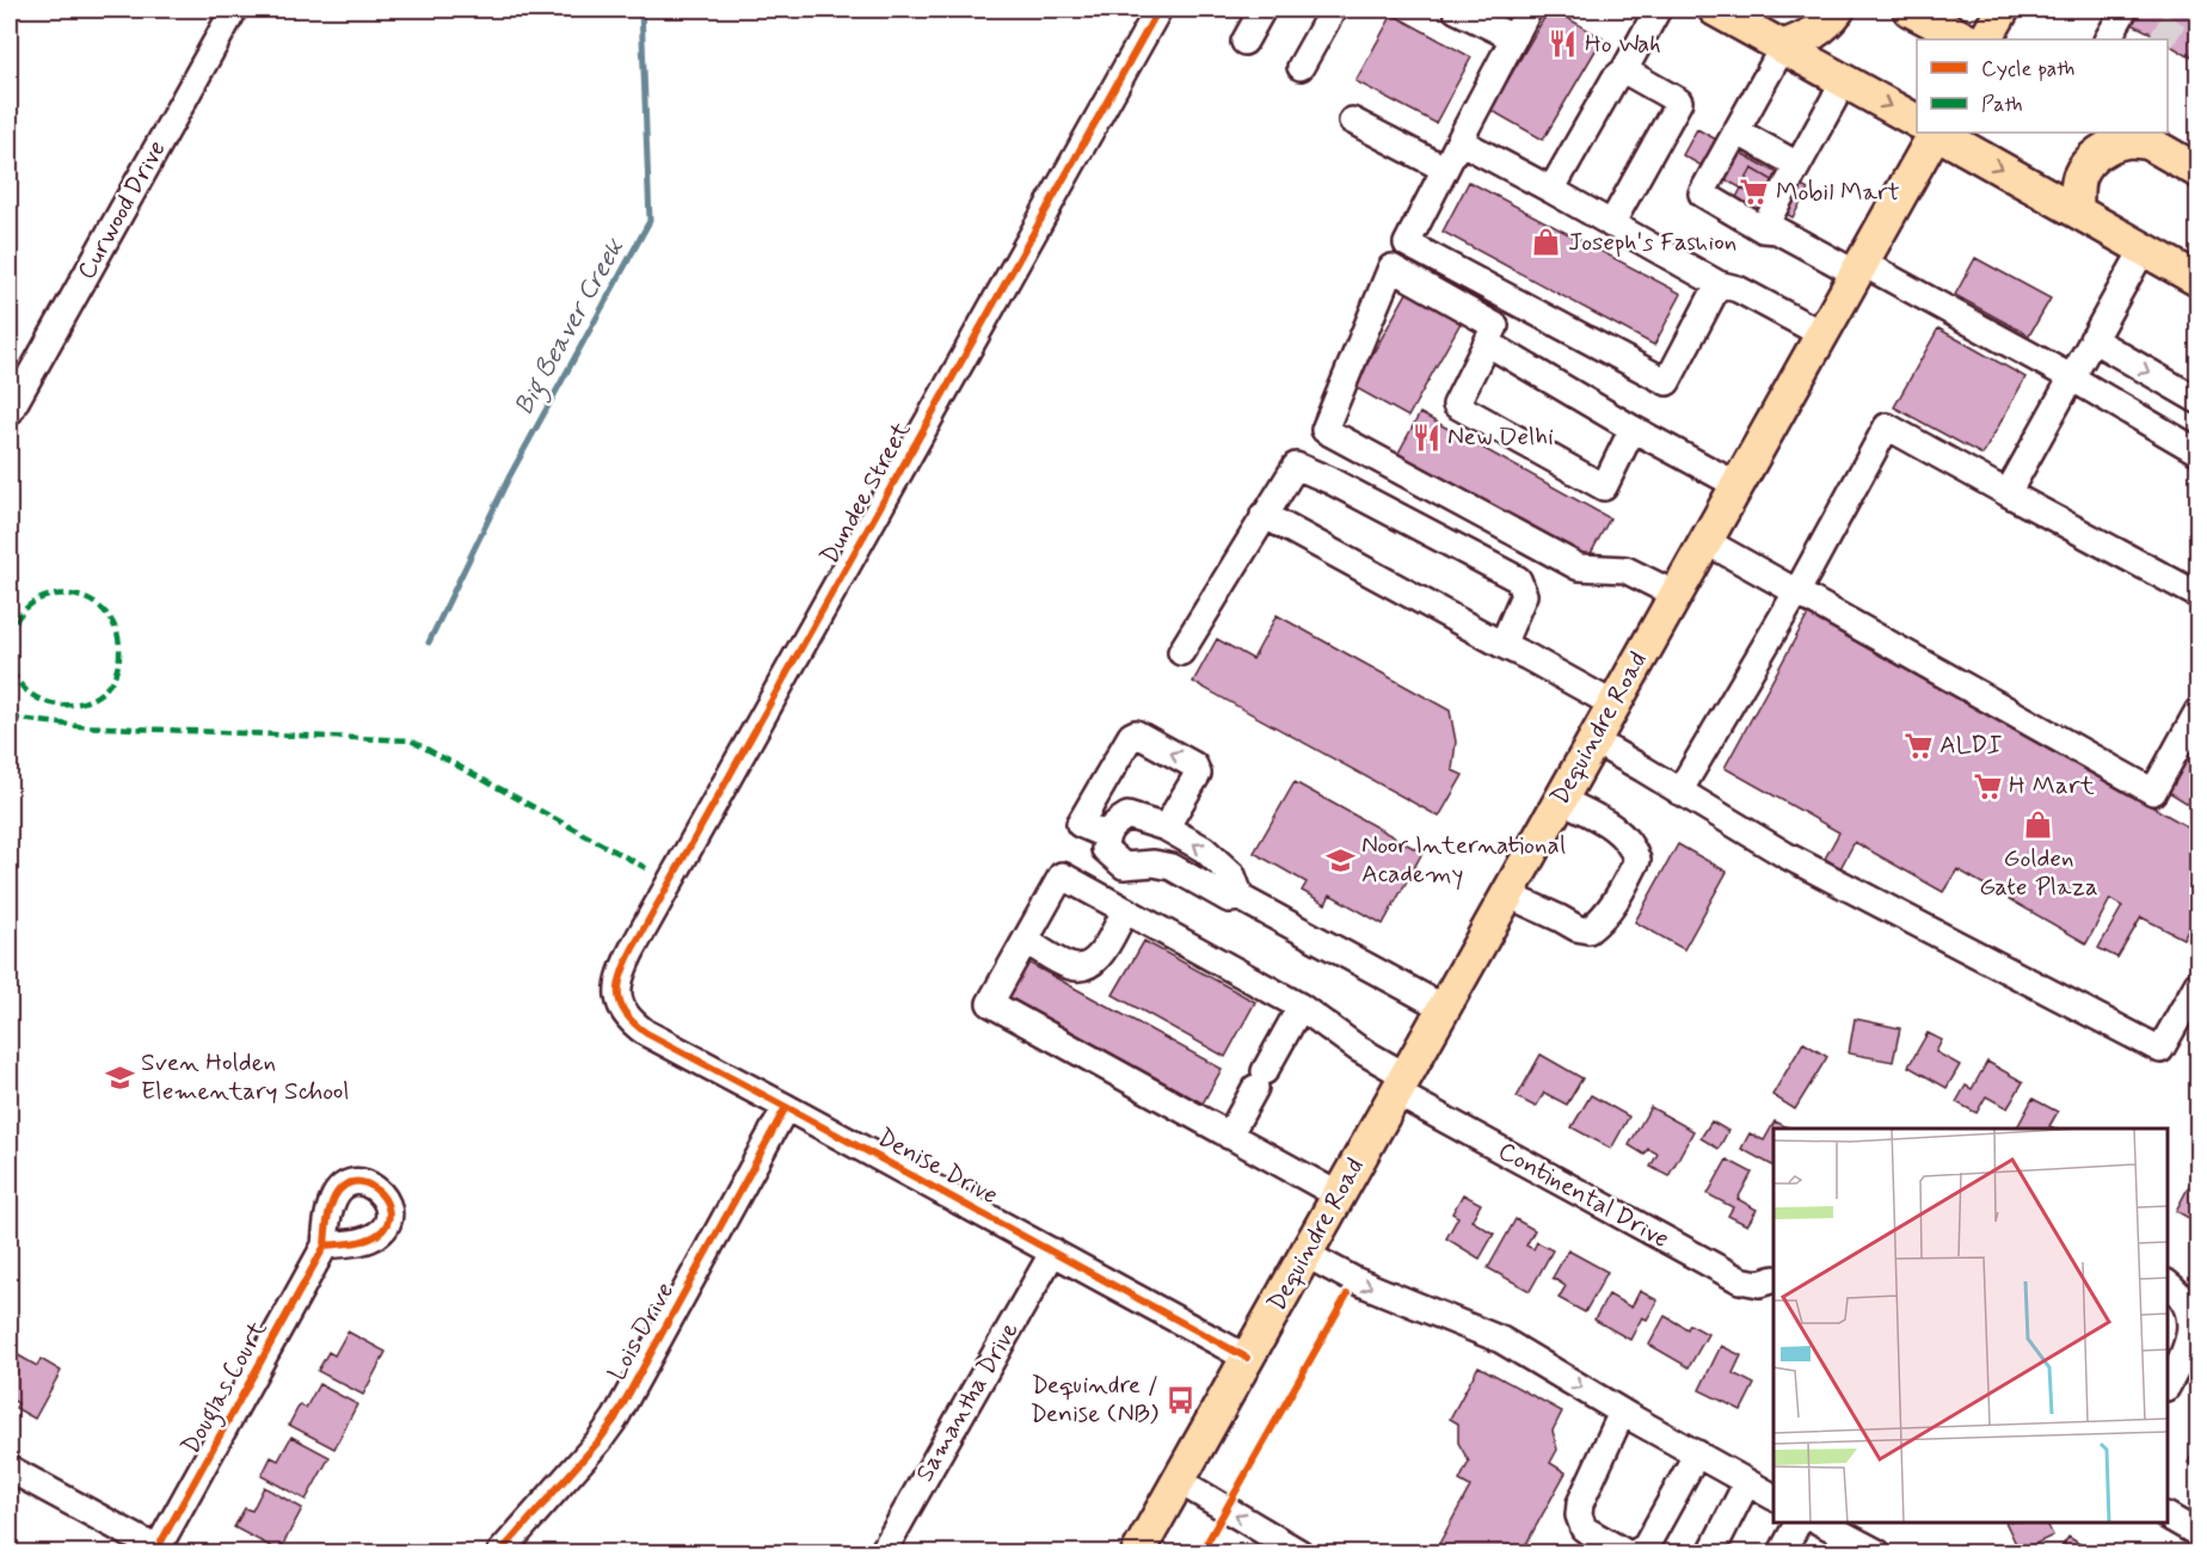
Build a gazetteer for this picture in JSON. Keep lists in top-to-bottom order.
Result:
{
  "streets": {
    "main road": ["Dequindre Road"],
    "street": [
      "Curwood Drive",
      "Dundee Street",
      "Denise Drive",
      "Continental Drive",
      "Lois Drive",
      "Douglas Court",
      "Samantha Drive"
    ]
  },
  "crossings": [
    ["Dundee Street", "Denise Drive"],
    ["Dequindre Road", "Denise Drive"],
    ["Dequindre Road", "Continental Drive"],
    ["Denise Drive", "Lois Drive"],
    ["Denise Drive", "Samantha Drive"]
  ],
  "water": ["Big Beaver Creek"],
  "places": {
    "restaurant": ["Ho Wah", "New Delhi"],
    "supermarket": ["Mobil Mart", "ALDI", "H Mart"],
    "shop": ["Joseph's Fashion", "Golden Gate Plaza"],
    "school or university": ["Noor International Academy", "Sven Holden Elementary School"],
    "bus stop": ["Dequindre / Denise (NB)"]
  },
  "legend": ["Cycle path", "Path"]
}
